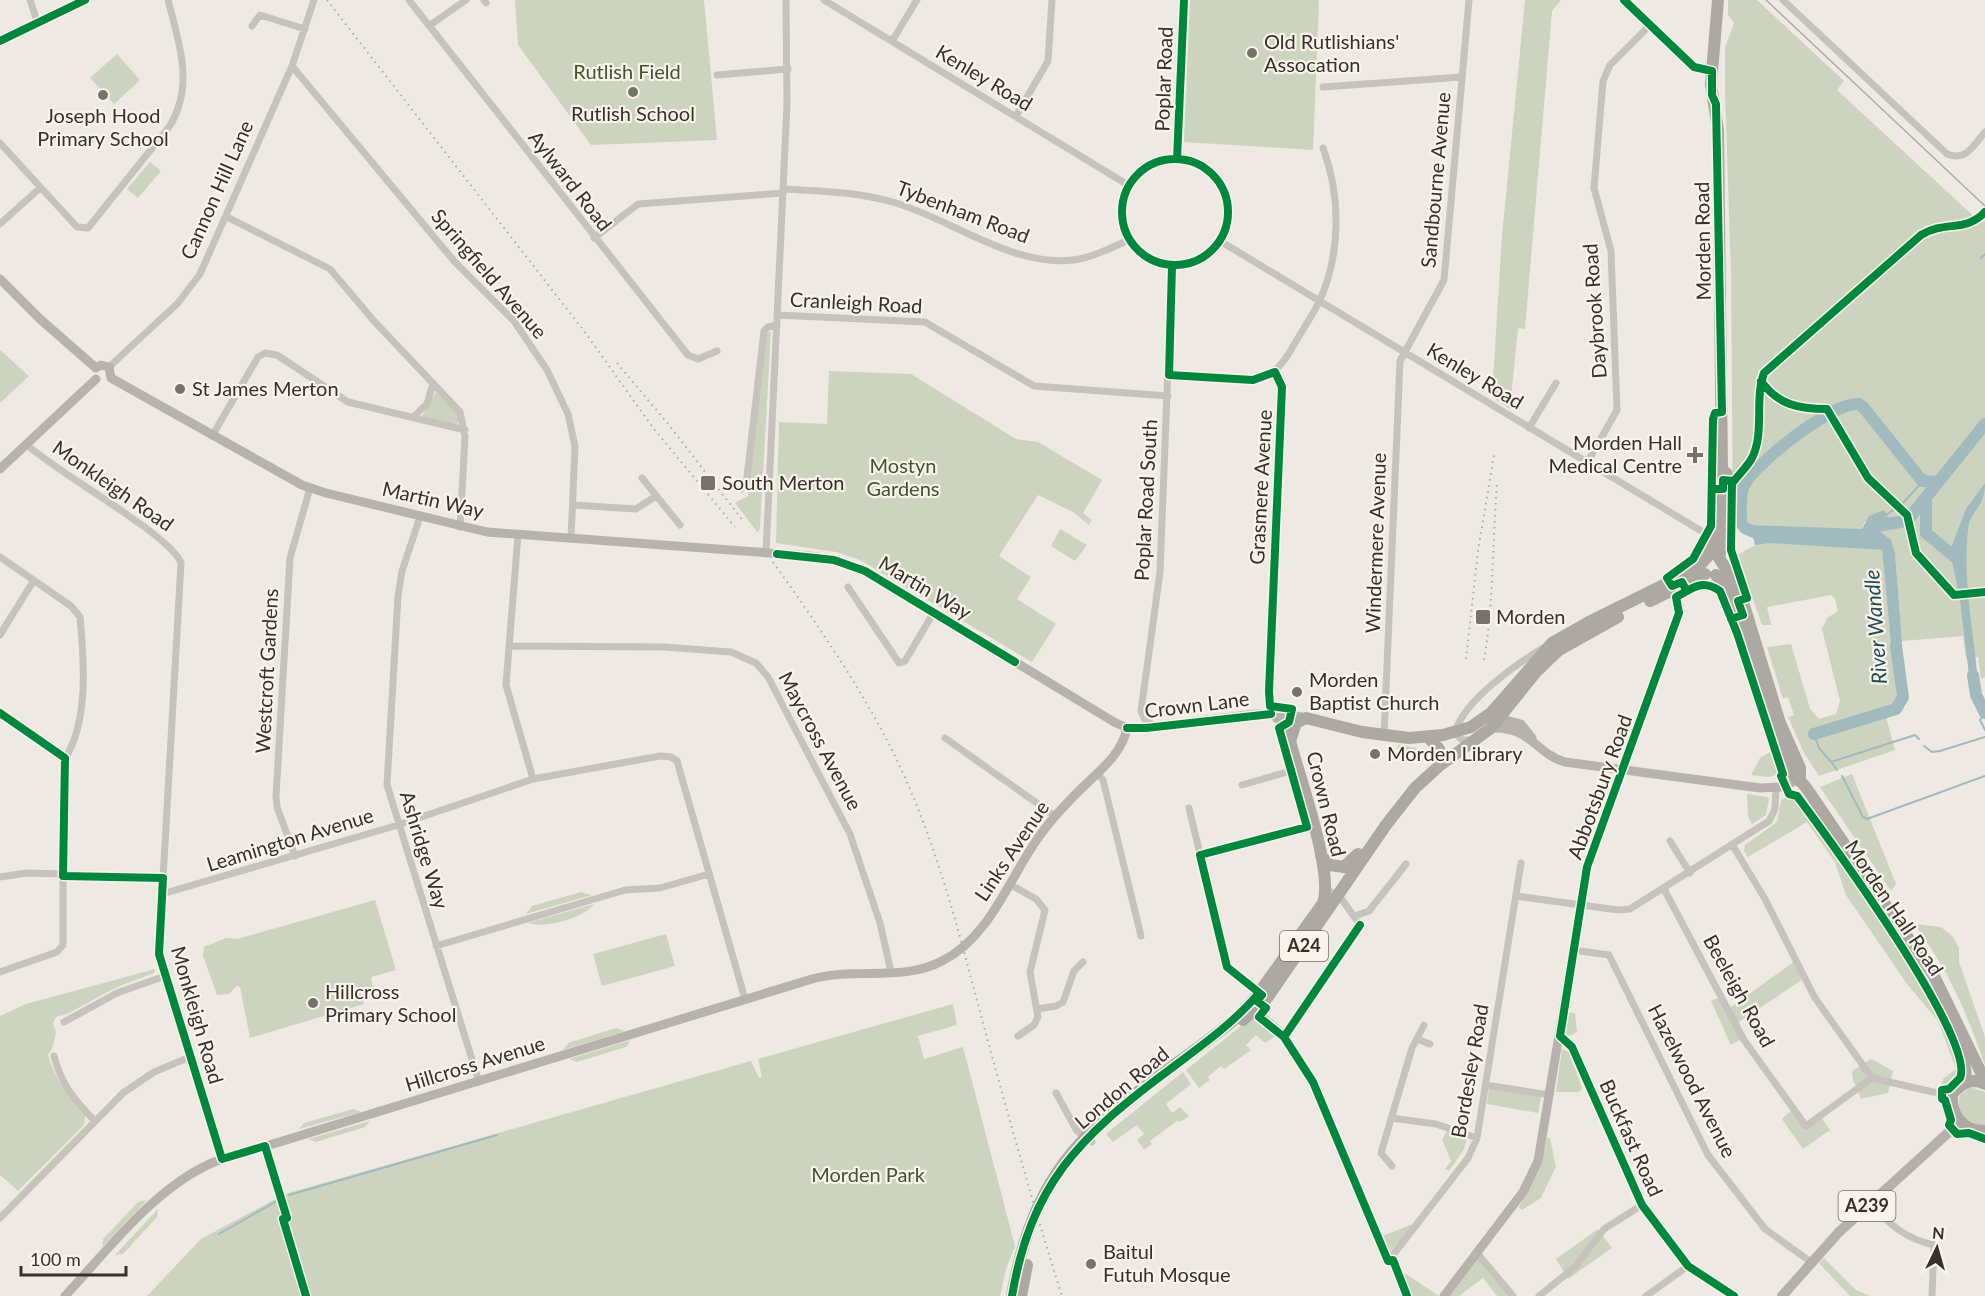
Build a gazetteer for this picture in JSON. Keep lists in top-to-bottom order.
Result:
{
  "streets": {
    "highway": [
      "Morden Road",
      "Crown Lane",
      "Crown Road",
      "Morden Hall Road",
      "A24",
      "London Road"
    ],
    "main road": [
      "Martin Way",
      "Abbotsbury Road",
      "Links Avenue",
      "Hillcross Avenue",
      "A239"
    ],
    "street": [
      "Kenley Road",
      "Poplar Road",
      "Sandbourne Avenue",
      "Aylward Road",
      "Cannon Hill Lane",
      "Tybenham Road",
      "Springfield Avenue",
      "Cranleigh Road",
      "Daybrook Road",
      "Monkleigh Road",
      "Grasmere Avenue",
      "Poplar Road South",
      "Windermere Avenue",
      "Westcroft Gardens",
      "Maycross Avenue",
      "Leamington Avenue",
      "Ashridge Way",
      "Beeleigh Road",
      "Bordesley Road",
      "Hazelwood Avenue",
      "Buckfast Road"
    ]
  },
  "crossings": [
    ["Kenley Road", "Poplar Road"],
    ["Kenley Road", "Sandbourne Avenue"],
    ["Kenley Road", "Tybenham Road"],
    ["Kenley Road", "Morden Road"],
    ["Kenley Road", "Daybrook Road"],
    ["Kenley Road", "Poplar Road South"],
    ["Kenley Road", "Windermere Avenue"],
    ["Poplar Road", "Tybenham Road"],
    ["Poplar Road", "Poplar Road South"],
    ["Sandbourne Avenue", "Windermere Avenue"],
    ["Aylward Road", "Tybenham Road"],
    ["Cannon Hill Lane", "Springfield Avenue"],
    ["Cannon Hill Lane", "Martin Way"],
    ["Tybenham Road", "Poplar Road South"],
    ["Morden Road", "Morden Hall Road"],
    ["Morden Road", "London Road"],
    ["Springfield Avenue", "Martin Way"],
    ["Cranleigh Road", "Poplar Road South"],
    ["Monkleigh Road", "Leamington Avenue"],
    ["Monkleigh Road", "Hillcross Avenue"],
    ["Grasmere Avenue", "Poplar Road South"],
    ["Grasmere Avenue", "Crown Lane"],
    ["Grasmere Avenue", "Crown Road"],
    ["Martin Way", "Westcroft Gardens"],
    ["Martin Way", "Crown Lane"],
    ["Martin Way", "Ashridge Way"],
    ["Martin Way", "Links Avenue"],
    ["Poplar Road South", "Crown Lane"],
    ["Windermere Avenue", "Crown Lane"],
    ["Westcroft Gardens", "Leamington Avenue"],
    ["Crown Lane", "Crown Road"],
    ["Crown Lane", "Links Avenue"],
    ["Crown Lane", "London Road"],
    ["Maycross Avenue", "Hillcross Avenue"],
    ["Abbotsbury Road", "Hazelwood Avenue"],
    ["Abbotsbury Road", "London Road"],
    ["Abbotsbury Road", "Buckfast Road"],
    ["Crown Road", "A24"],
    ["Crown Road", "London Road"],
    ["Leamington Avenue", "Ashridge Way"],
    ["Ashridge Way", "Hillcross Avenue"],
    ["Links Avenue", "Hillcross Avenue"],
    ["Morden Hall Road", "London Road"],
    ["A24", "London Road"],
    ["Hazelwood Avenue", "A239"]
  ],
  "water": ["River Wandle"],
  "parks": ["Rutlish Field", "Mostyn Gardens", "Morden Park"],
  "places": {
    "other": [
      "Old Rutlishians' Assocation",
      "Rutlish School",
      "Joseph Hood Primary School",
      "St James Merton",
      "Morden Baptist Church",
      "Morden Library",
      "Hillcross Primary School",
      "Baitul Futuh Mosque"
    ],
    "health": ["Morden Hall Medical Centre"],
    "transit": ["South Merton", "Morden"]
  },
  "scale_bar": "100 m",
  "north": "top"
}
